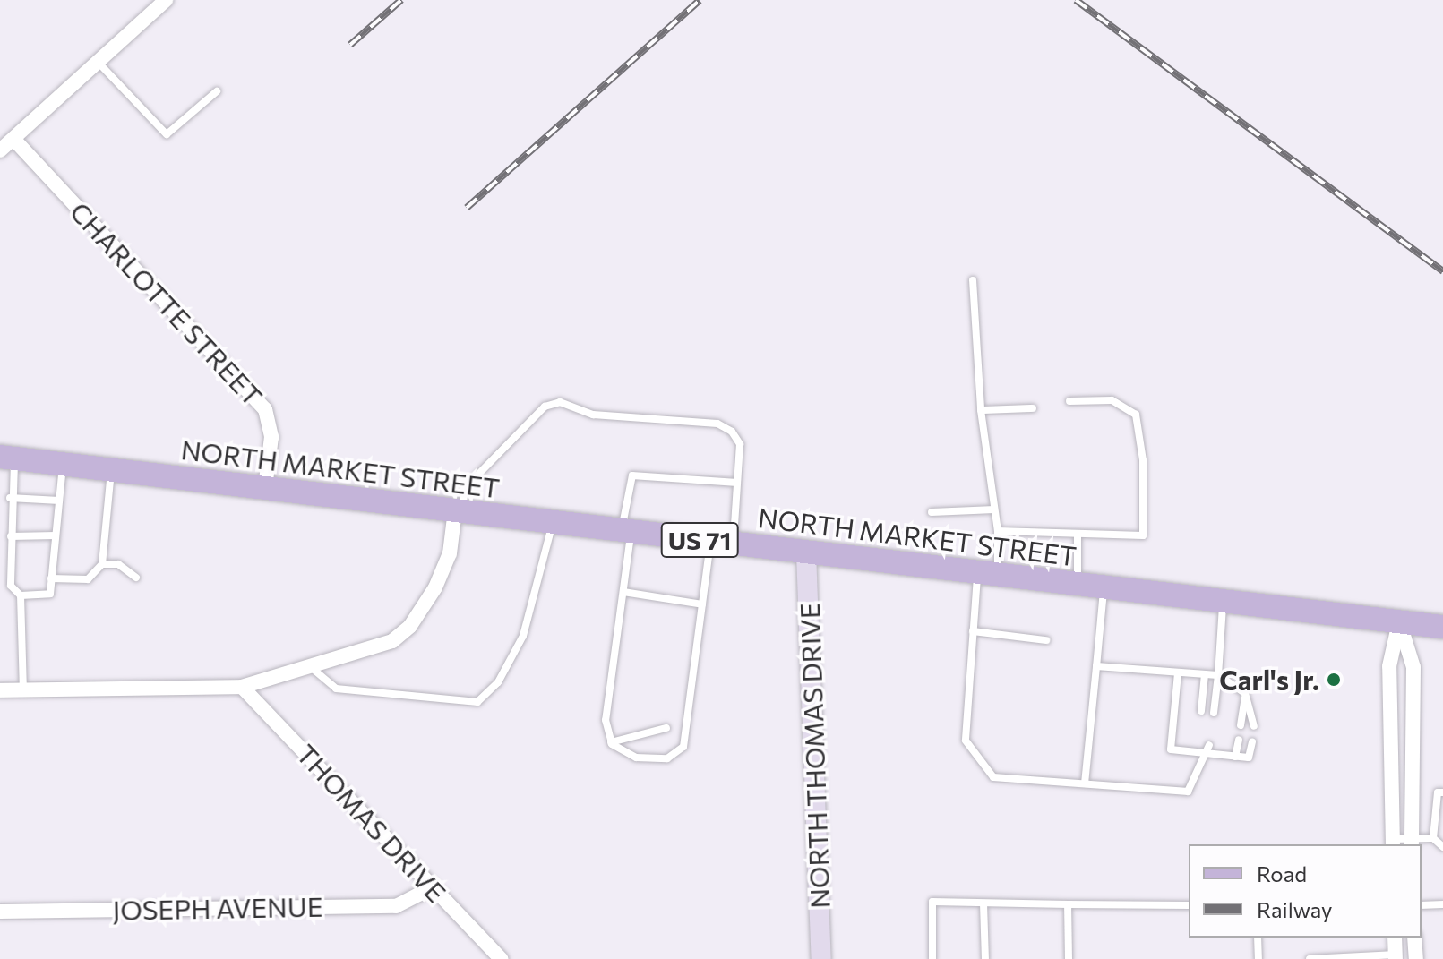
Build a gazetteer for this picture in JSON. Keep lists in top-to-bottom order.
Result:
{
  "streets": {
    "main road": ["NORTH MARKET STREET", "US 71"],
    "street": [
      "CHARLOTTE STREET",
      "NORTH THOMAS DRIVE",
      "THOMAS DRIVE",
      "JOSEPH AVENUE"
    ]
  },
  "crossings": [
    ["CHARLOTTE STREET", "NORTH MARKET STREET"],
    ["NORTH MARKET STREET", "NORTH THOMAS DRIVE"],
    ["THOMAS DRIVE", "JOSEPH AVENUE"]
  ],
  "places": ["Carl's Jr."],
  "legend": ["Road", "Railway"]
}
